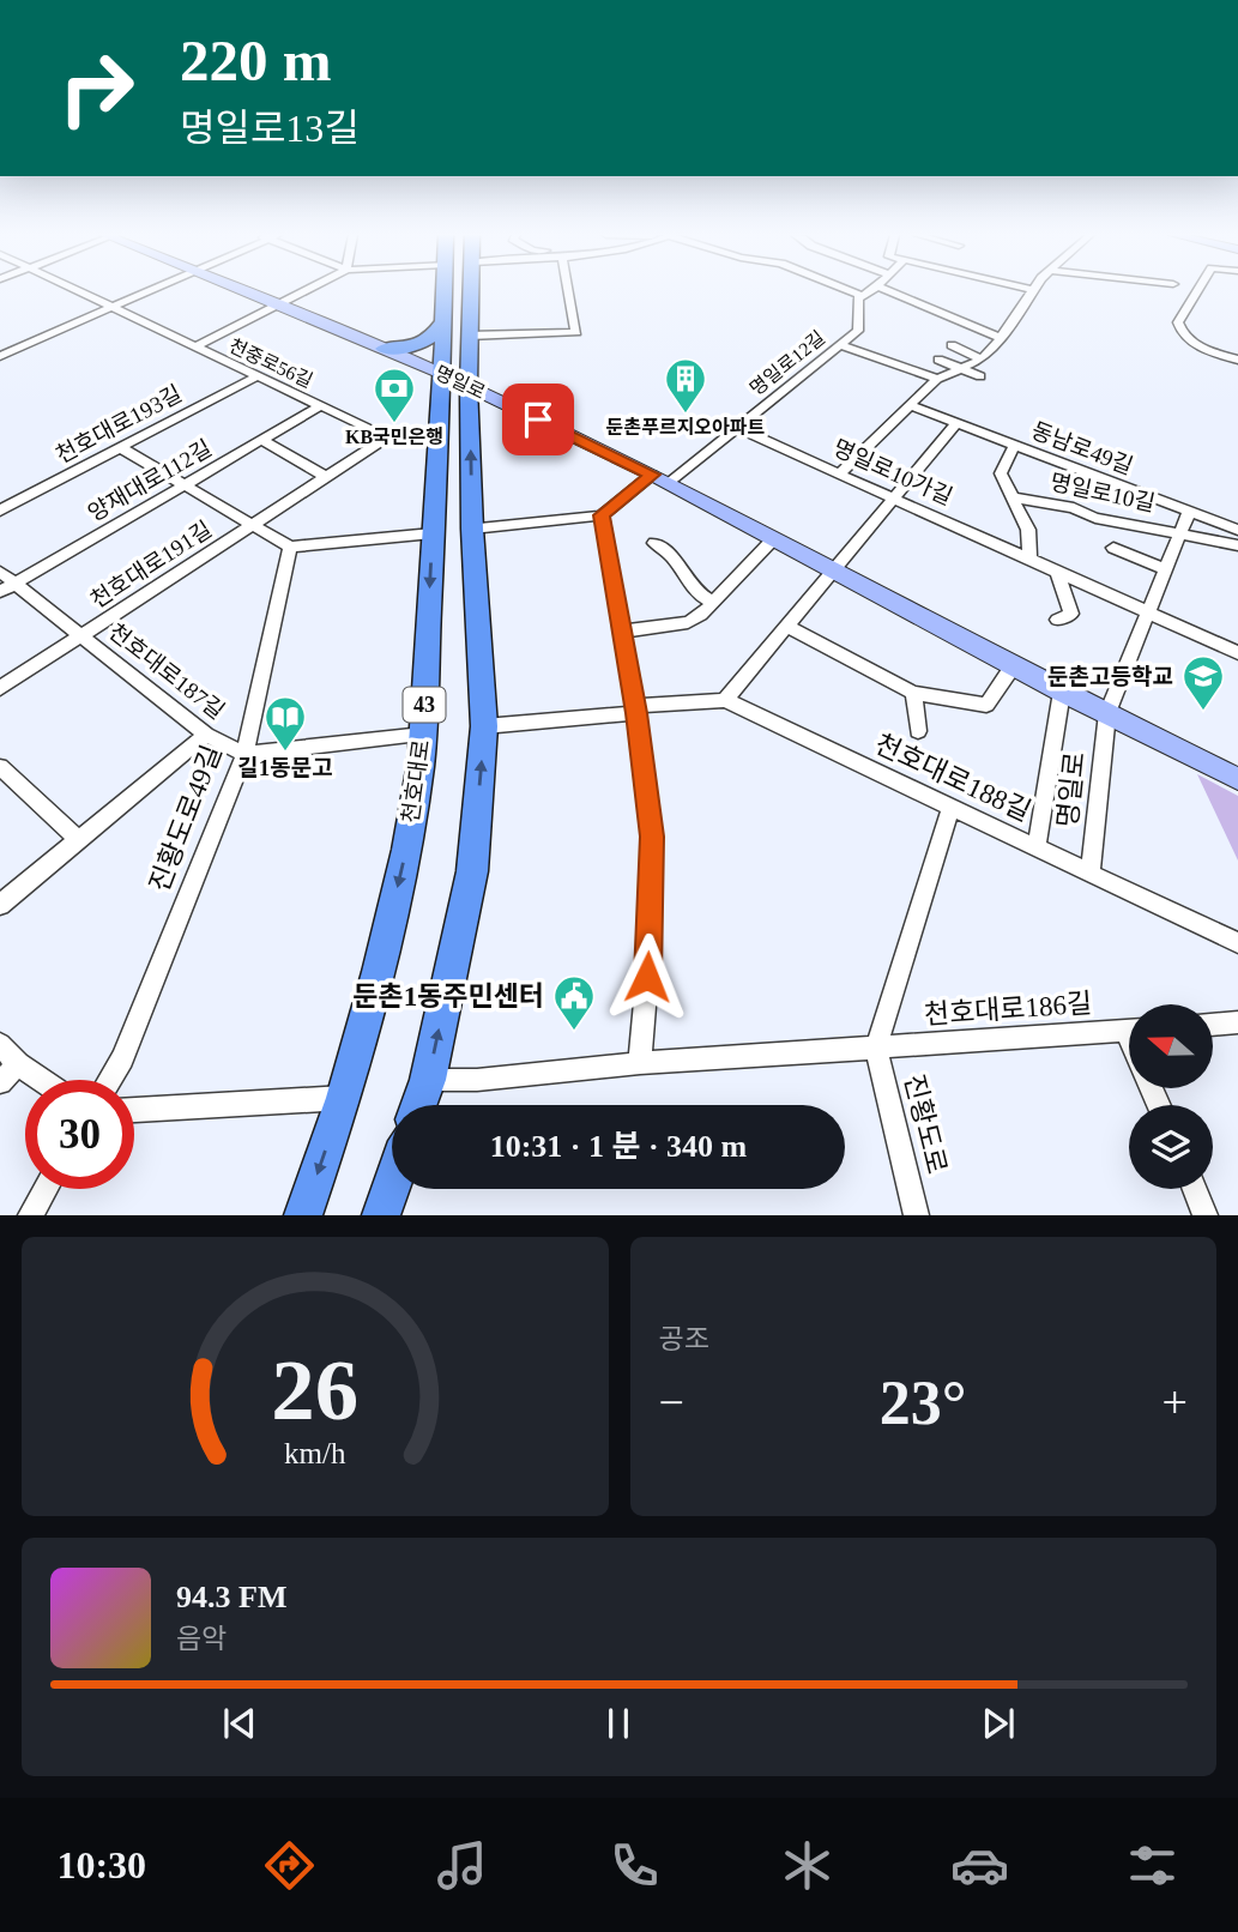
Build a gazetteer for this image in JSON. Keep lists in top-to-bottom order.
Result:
{
  "streets": {
    "main road": ["43", "천호대로"],
    "street": [
      "천중로56길",
      "명일로12길",
      "명일로",
      "천호대로193길",
      "동남로49길",
      "명일로10가길",
      "양재대로112길",
      "명일로10길",
      "천호대로191길",
      "천호대로187길",
      "천호대로188길",
      "진황도로49길",
      "천호대로186길",
      "진황도로"
    ]
  },
  "crossings": [
    ["천중로56길", "천호대로193길"],
    ["천중로56길", "양재대로112길"],
    ["천중로56길", "천호대로191길"],
    ["천중로56길", "천호대로"],
    ["명일로12길", "명일로"],
    ["명일로12길", "명일로10가길"],
    ["명일로", "명일로10길"],
    ["명일로", "천호대로188길"],
    ["명일로", "천호대로"],
    ["동남로49길", "명일로10길"],
    ["명일로10가길", "명일로10길"],
    ["양재대로112길", "천호대로187길"],
    ["천호대로191길", "천호대로187길"],
    ["천호대로187길", "진황도로49길"],
    ["천호대로188길", "천호대로186길"],
    ["천호대로186길", "진황도로"]
  ],
  "places": {
    "building": ["둔촌푸르지오아파트"],
    "bank": ["KB국민은행"],
    "school or university": ["둔촌고등학교"],
    "library": ["길1동문고"],
    "public building": ["둔촌1동주민센터"]
  },
  "north": "left",
  "page": {
    "turn": ["220 m", "명일로13길"],
    "limit": "30",
    "trip": "10:31 · 1 분 · 340 m",
    "tile": "공조",
    "heat": ["−", "23°", "+"],
    "song": ["94.3 FM", "음악"],
    "tabs": "10:30",
    "gauge": ["26", "km/h"]
  }
}
